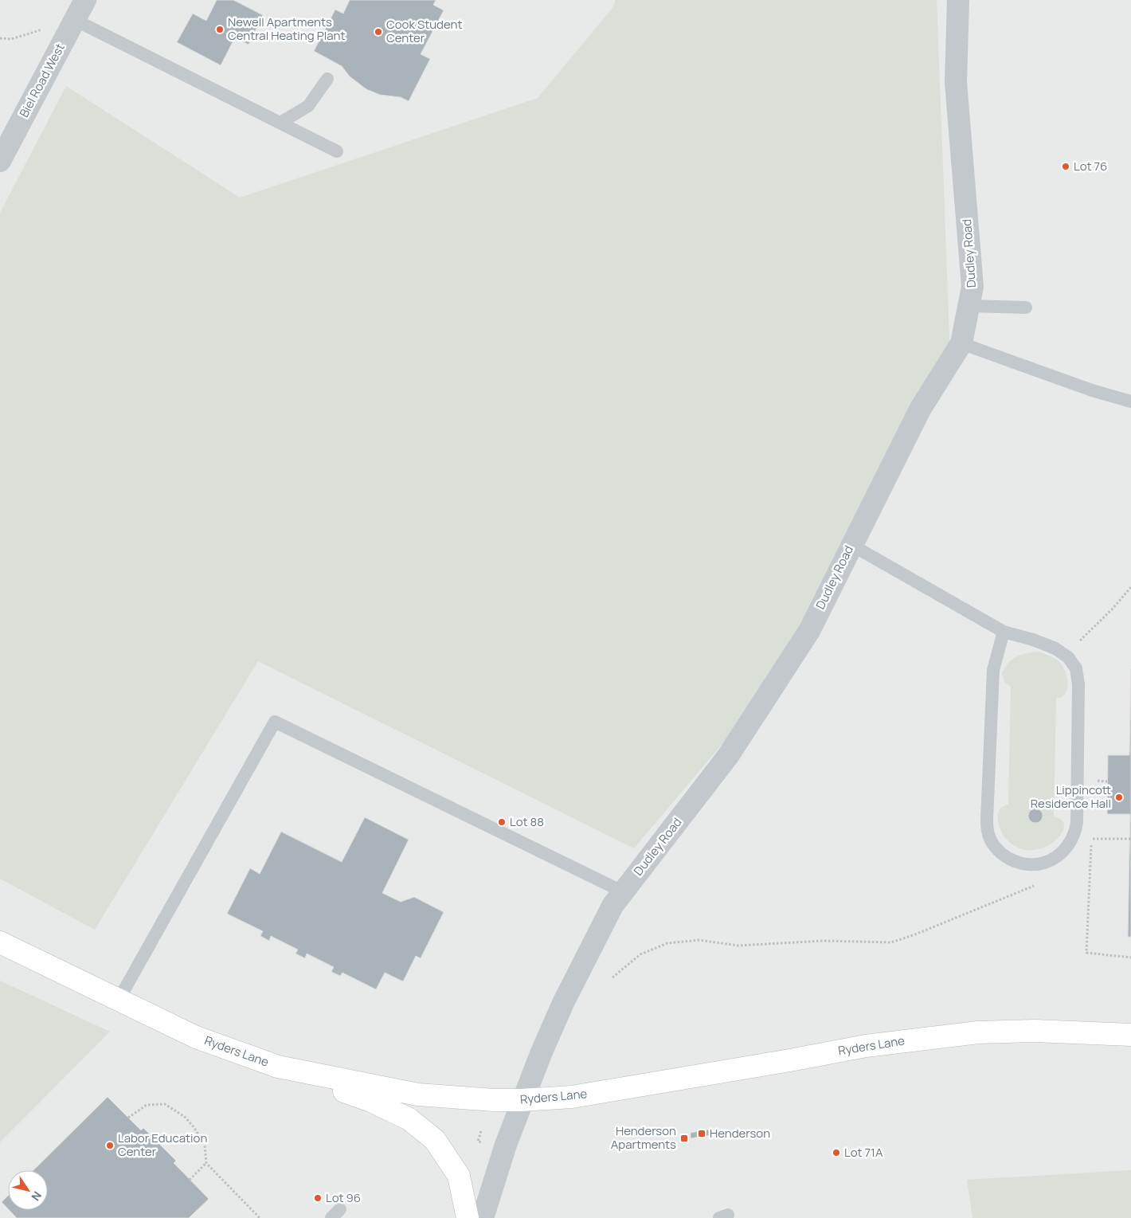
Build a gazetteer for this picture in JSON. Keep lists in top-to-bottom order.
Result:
{
  "streets": {
    "main road": ["Ryders Lane"],
    "street": ["Biel Road West", "Dudley Road"]
  },
  "crossings": [
    ["Dudley Road", "Ryders Lane"]
  ],
  "places": {
    "other": [
      "Newell Apartments Central Heating Plant",
      "Cook Student Center",
      "Lot 76",
      "Lippincott Residence Hall",
      "Lot 88",
      "Labor Education Center",
      "Lot 71A",
      "Lot 96"
    ],
    "transit": ["Henderson", "Henderson Apartments"]
  },
  "north": "bottom right"
}
